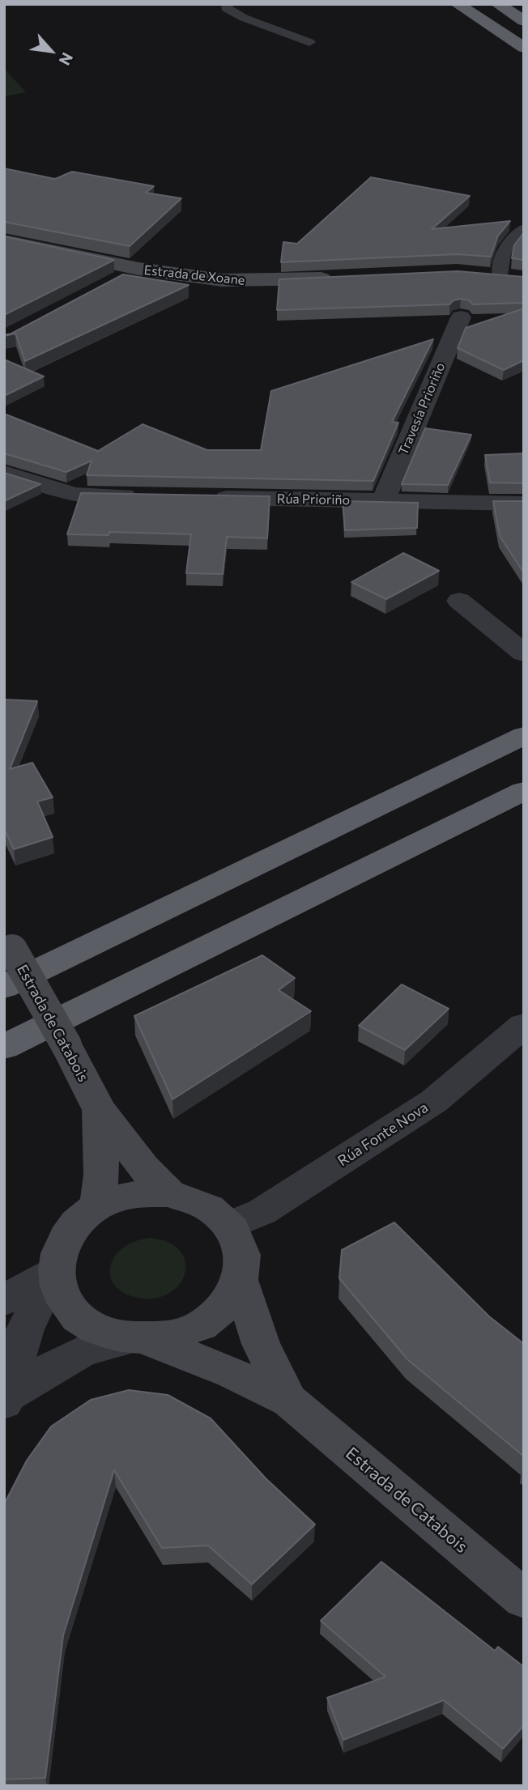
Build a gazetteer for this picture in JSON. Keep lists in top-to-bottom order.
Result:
{
  "streets": {
    "main road": ["Estrada de Xoane", "Estrada de Catabois"],
    "street": ["Travesía Prioriño", "Rúa Prioriño", "Rúa Fonte Nova"]
  },
  "crossings": [
    ["Travesía Prioriño", "Rúa Prioriño"],
    ["Estrada de Catabois", "Rúa Fonte Nova"]
  ],
  "north": "bottom right"
}
